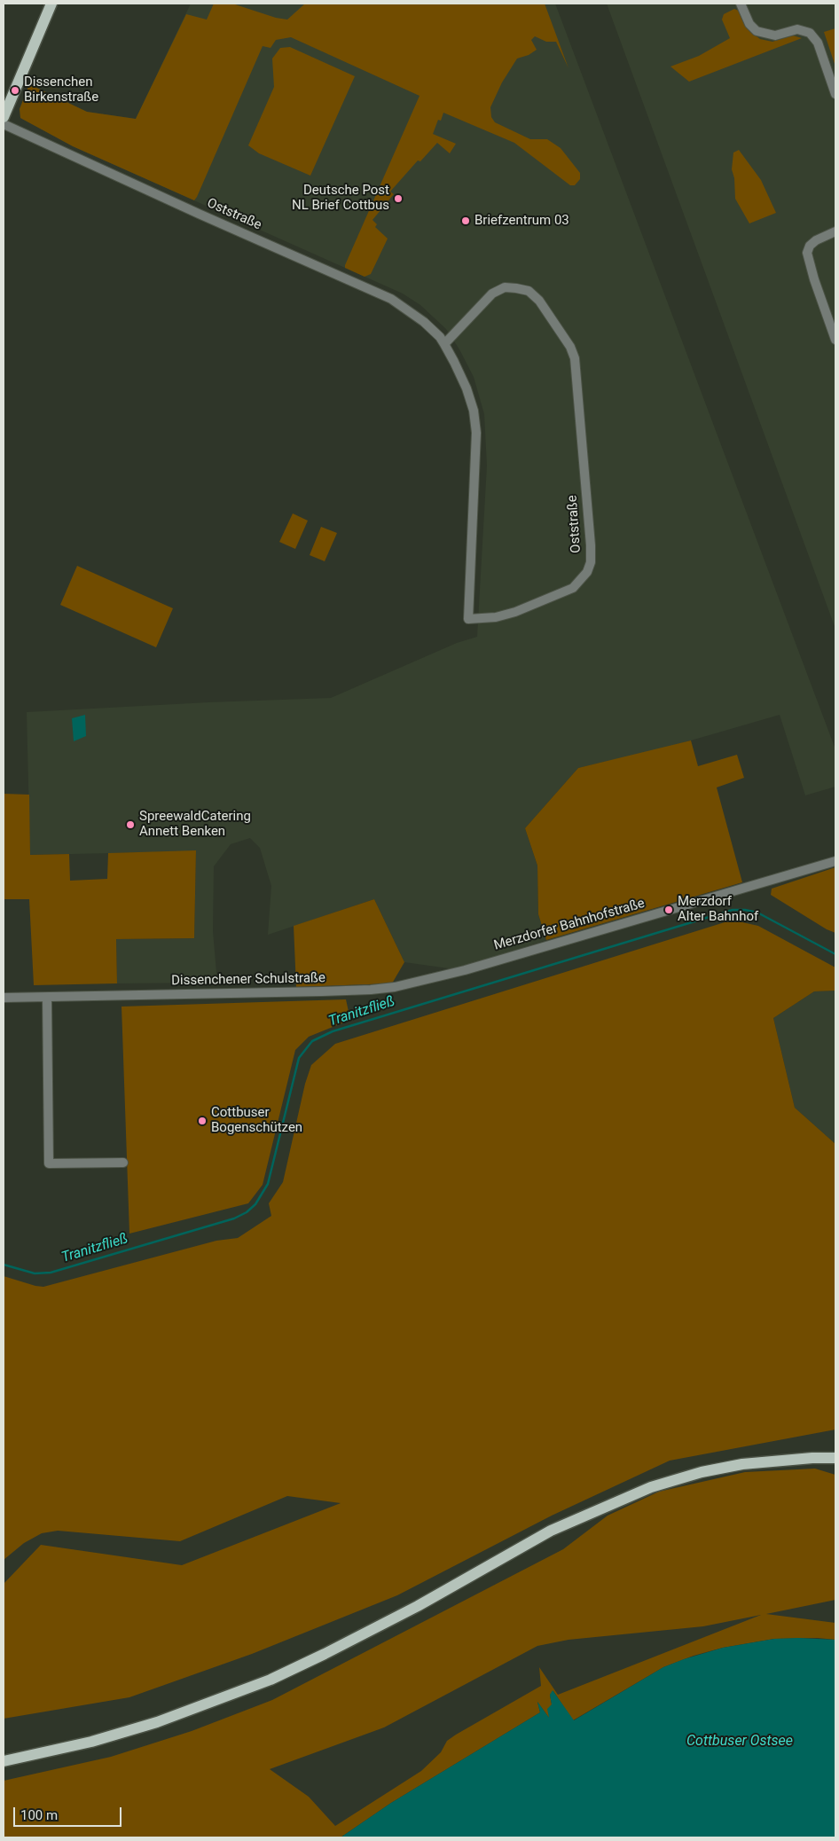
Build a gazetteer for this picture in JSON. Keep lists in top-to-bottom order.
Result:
{
  "streets": {
    "street": ["Oststraße", "Merzdorfer Bahnhofstraße", "Dissenchener Schulstraße"]
  },
  "crossings": [
    ["Merzdorfer Bahnhofstraße", "Dissenchener Schulstraße"]
  ],
  "water": ["Tranitzfließ", "Cottbuser Ostsee"],
  "places": [
    "Dissenchen Birkenstraße",
    "Deutsche Post NL Brief Cottbus",
    "Briefzentrum 03",
    "SpreewaldCatering Annett Benken",
    "Merzdorf Alter Bahnhof",
    "Cottbuser Bogenschützen"
  ],
  "scale_bar": "100 m"
}
